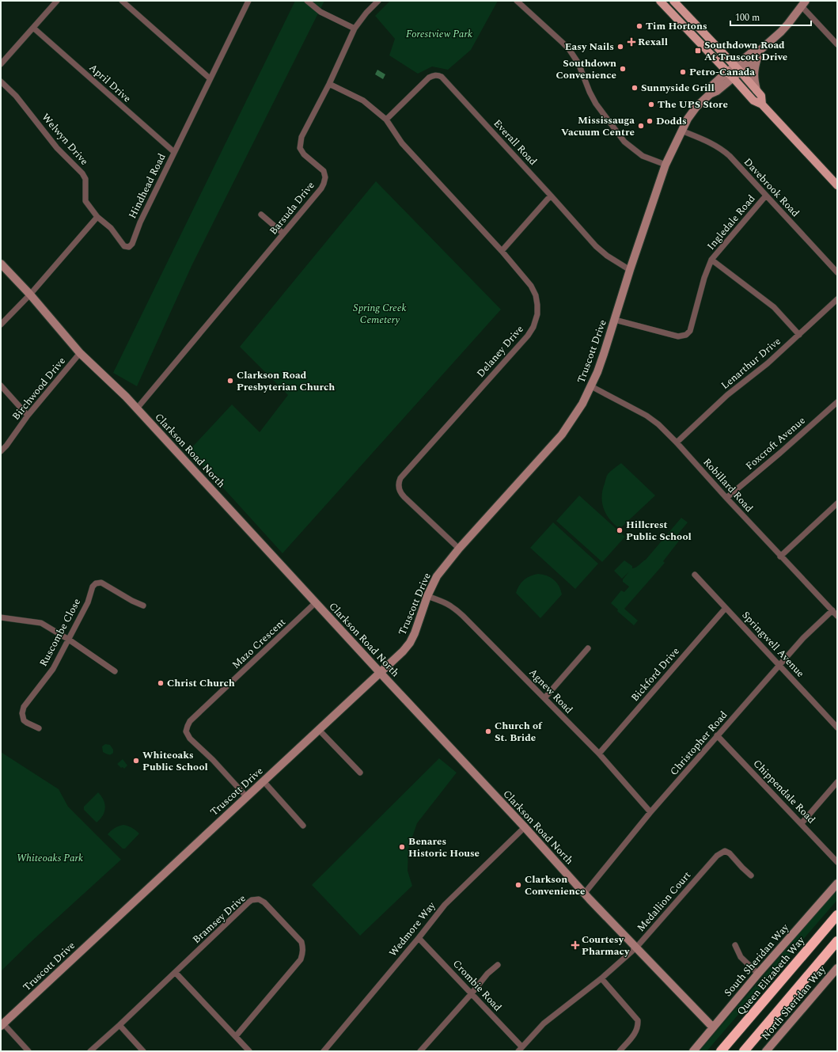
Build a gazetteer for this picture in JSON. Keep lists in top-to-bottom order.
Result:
{
  "streets": {
    "highway": ["Queen Elizabeth Way"],
    "street": [
      "April Drive",
      "Welwyn Drive",
      "Everall Road",
      "Hindhead Road",
      "Davebrook Road",
      "Barsuda Drive",
      "Ingledale Road",
      "Delaney Drive",
      "Truscott Drive",
      "Lenarthur Drive",
      "Birchwood Drive",
      "Foxcroft Avenue",
      "Clarkson Road North",
      "Robillard Road",
      "Ruscombe Close",
      "Mazo Crescent",
      "Springwell Avenue",
      "Bickford Drive",
      "Agnew Road",
      "Christopher Road",
      "Chippendale Road",
      "Medallion Court",
      "Bramsey Drive",
      "Wedmore Way",
      "South Sheridan Way",
      "Crombie Road",
      "North Sheridan Way"
    ]
  },
  "crossings": [
    ["April Drive", "Hindhead Road"],
    ["Welwyn Drive", "Hindhead Road"],
    ["Everall Road", "Delaney Drive"],
    ["Everall Road", "Truscott Drive"],
    ["Davebrook Road", "Ingledale Road"],
    ["Davebrook Road", "Truscott Drive"],
    ["Barsuda Drive", "Delaney Drive"],
    ["Barsuda Drive", "Clarkson Road North"],
    ["Ingledale Road", "Truscott Drive"],
    ["Delaney Drive", "Truscott Drive"],
    ["Truscott Drive", "Clarkson Road North"],
    ["Truscott Drive", "Robillard Road"],
    ["Truscott Drive", "Mazo Crescent"],
    ["Truscott Drive", "Agnew Road"],
    ["Lenarthur Drive", "Robillard Road"],
    ["Birchwood Drive", "Clarkson Road North"],
    ["Foxcroft Avenue", "Robillard Road"],
    ["Clarkson Road North", "Mazo Crescent"],
    ["Clarkson Road North", "Christopher Road"],
    ["Clarkson Road North", "Medallion Court"],
    ["Clarkson Road North", "Wedmore Way"],
    ["Clarkson Road North", "South Sheridan Way"],
    ["Robillard Road", "Christopher Road"],
    ["Springwell Avenue", "Bickford Drive"],
    ["Springwell Avenue", "Christopher Road"],
    ["Bickford Drive", "Agnew Road"],
    ["Agnew Road", "Christopher Road"],
    ["Christopher Road", "Chippendale Road"],
    ["Medallion Court", "Crombie Road"],
    ["Wedmore Way", "Crombie Road"]
  ],
  "parks": ["Forestview Park", "Spring Creek Cemetery", "Whiteoaks Park"],
  "places": {
    "other": [
      "Tim Hortons",
      "Easy Nails",
      "Southdown Convenience",
      "Petro-Canada",
      "Sunnyside Grill",
      "The UPS Store",
      "Dodds",
      "Mississauga Vacuum Centre",
      "Clarkson Road Presbyterian Church",
      "Hillcrest Public School",
      "Christ Church",
      "Church of St. Bride",
      "Whiteoaks Public School",
      "Benares Historic House",
      "Clarkson Convenience"
    ],
    "health": ["Rexall", "Courtesy Pharmacy"],
    "transit": ["Southdown Road At Truscott Drive"]
  },
  "scale_bar": "100 m"
}
